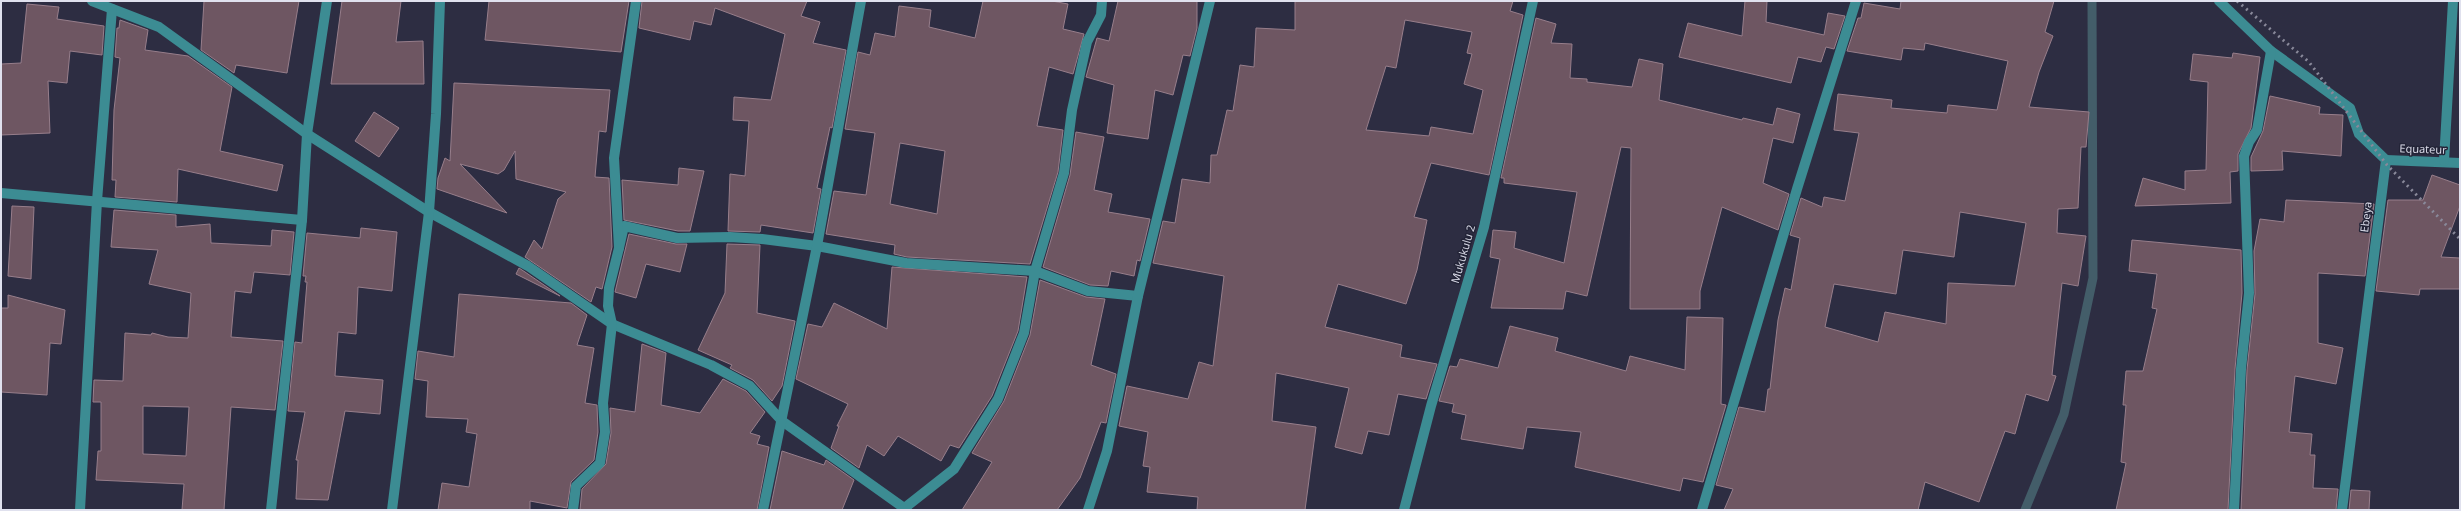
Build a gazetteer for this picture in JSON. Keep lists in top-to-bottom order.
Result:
{
  "streets": {
    "street": ["Equateur", "Ebeya", "Mukukulu 2"]
  },
  "crossings": [
    ["Equateur", "Ebeya"]
  ]
}
